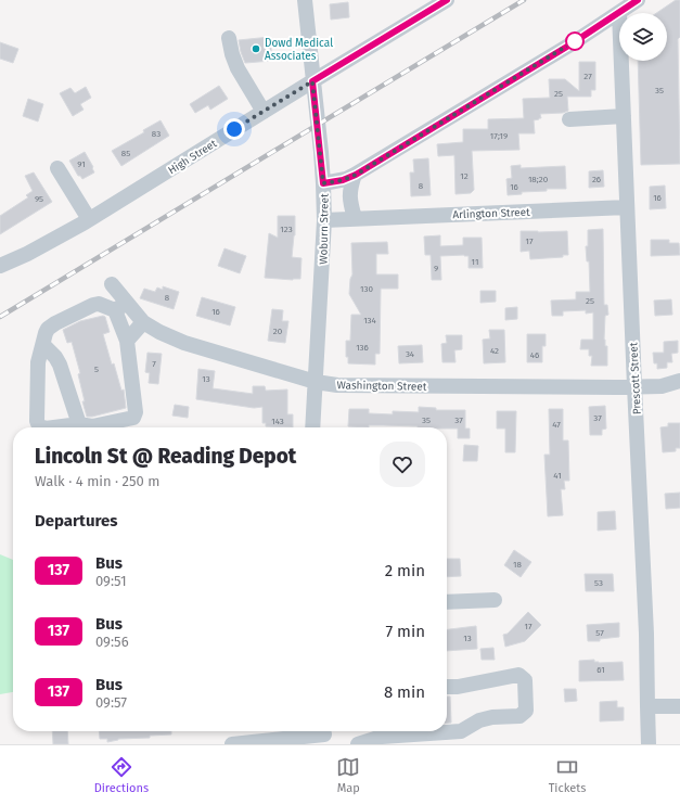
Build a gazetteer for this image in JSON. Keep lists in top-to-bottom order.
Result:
{
  "streets": {
    "street": [
      "High Street",
      "Arlington Street",
      "Woburn Street",
      "Prescott Street",
      "Washington Street"
    ]
  },
  "crossings": [
    ["High Street", "Woburn Street"],
    ["Arlington Street", "Woburn Street"],
    ["Arlington Street", "Prescott Street"],
    ["Woburn Street", "Washington Street"],
    ["Prescott Street", "Washington Street"]
  ],
  "places": ["Dowd Medical Associates"],
  "lines": ["bus line 137"],
  "house_numbers": [
    "27",
    "35",
    "25",
    "83",
    "17;19",
    "85",
    "91",
    "12",
    "18;20",
    "26",
    "8",
    "16",
    "16",
    "95",
    "123",
    "17",
    "11",
    "9",
    "130",
    "8",
    "25",
    "16",
    "134",
    "20",
    "136",
    "42",
    "34",
    "46",
    "7",
    "5",
    "13",
    "37",
    "35",
    "37",
    "143",
    "47",
    "41",
    "18",
    "53",
    "17",
    "57",
    "13",
    "61"
  ],
  "page": {
    "heading": [
      ["Lincoln St @ Reading Depot", "Walk · 4 min · 250 m"],
      "Departures"
    ],
    "list": [
      {
        "mark": "137",
        "name": "Bus",
        "note": "09:51",
        "value": "2 min"
      },
      {
        "mark": "137",
        "name": "Bus",
        "note": "09:56",
        "value": "7 min"
      },
      {
        "mark": "137",
        "name": "Bus",
        "note": "09:57",
        "value": "8 min"
      }
    ],
    "tabs": ["Directions", "Map", "Tickets"]
  }
}
